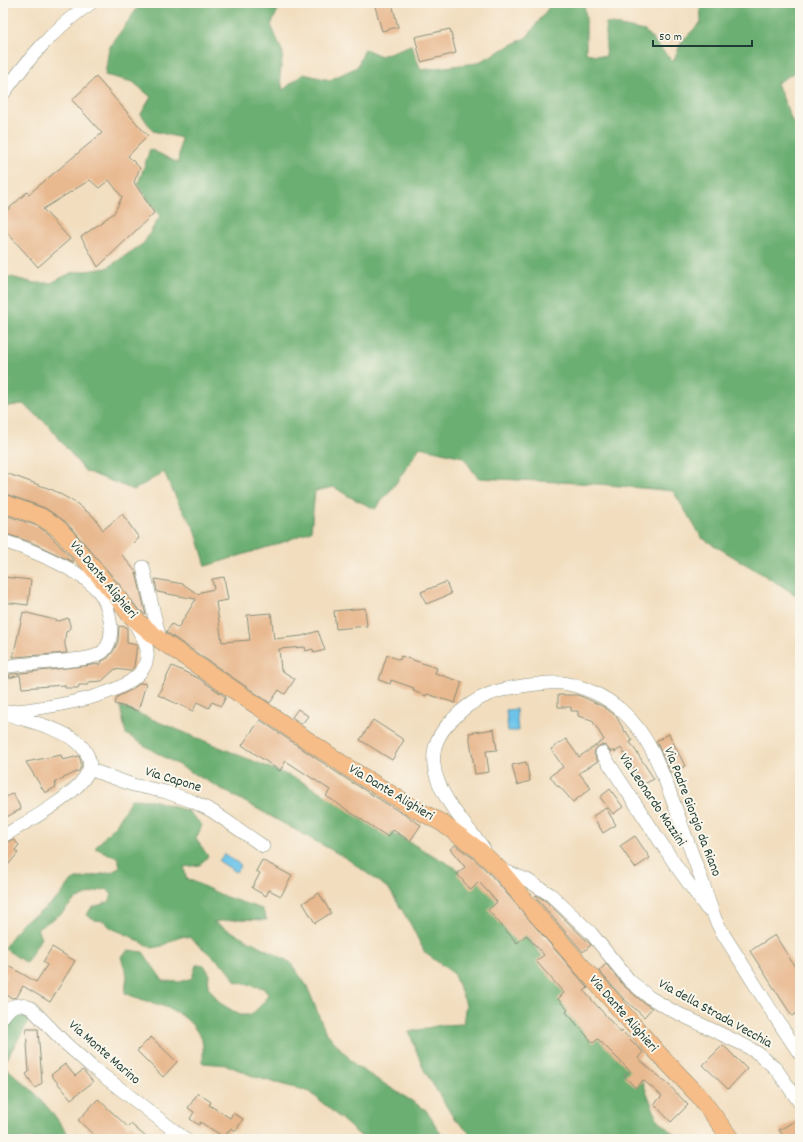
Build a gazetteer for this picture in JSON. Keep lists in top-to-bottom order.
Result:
{
  "streets": {
    "main road": ["Via Dante Alighieri"],
    "street": [
      "Via Capone",
      "Via Leonardo Mazzini",
      "Via Padre Giorgio da Riano",
      "Via della Strada Vecchia",
      "Via Monte Marino"
    ]
  },
  "crossings": [
    ["Via Dante Alighieri", "Via Padre Giorgio da Riano"],
    ["Via Dante Alighieri", "Via della Strada Vecchia"],
    ["Via Leonardo Mazzini", "Via Padre Giorgio da Riano"],
    ["Via Padre Giorgio da Riano", "Via della Strada Vecchia"]
  ],
  "scale_bar": "50 m"
}
